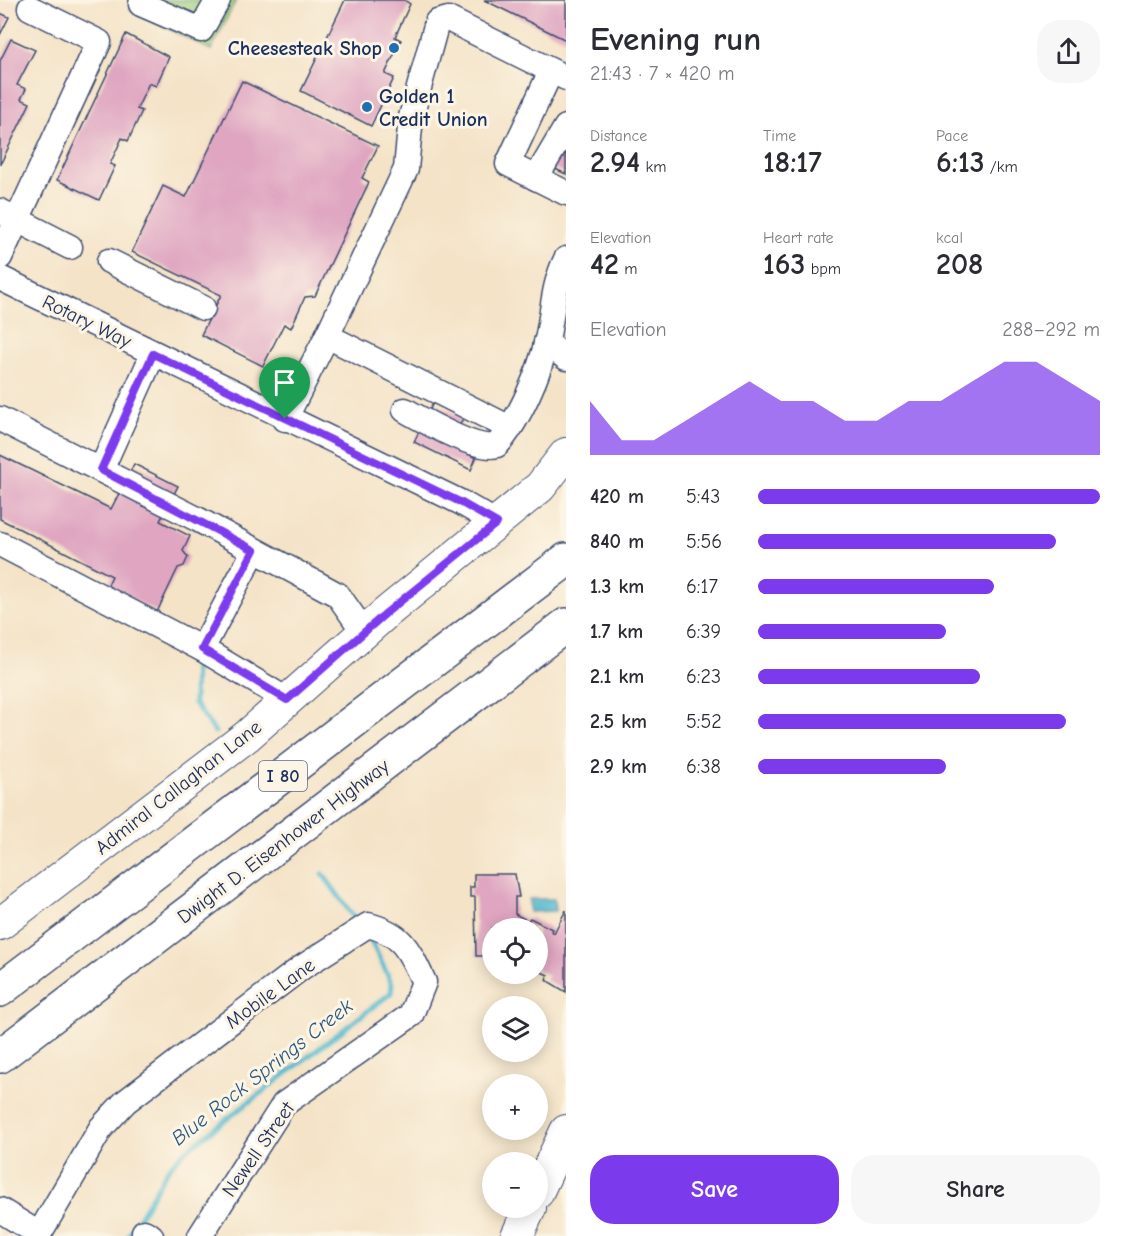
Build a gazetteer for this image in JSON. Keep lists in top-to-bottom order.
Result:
{
  "streets": {
    "highway": ["I 80", "Dwight D. Eisenhower Highway"],
    "main road": ["Admiral Callaghan Lane"],
    "street": ["Rotary Way", "Mobile Lane", "Newell Street"]
  },
  "crossings": [
    ["Rotary Way", "Admiral Callaghan Lane"],
    ["Mobile Lane", "Newell Street"]
  ],
  "water": ["Blue Rock Springs Creek"],
  "places": ["Cheesesteak Shop", "Golden 1 Credit Union"],
  "page": {
    "heading": ["Evening run", "21:43 · 7 × 420 m"],
    "stats": [
      ["Distance", "2.94 km"],
      ["Time", "18:17"],
      ["Pace", "6:13 /km"],
      ["Elevation", "42 m"],
      ["Heart rate", "163 bpm"],
      ["kcal", "208"]
    ],
    "chart": ["Elevation", "288–292 m"],
    "list": [
      {
        "name": "420 m",
        "note": "5:43"
      },
      {
        "name": "840 m",
        "note": "5:56"
      },
      {
        "name": "1.3 km",
        "note": "6:17"
      },
      {
        "name": "1.7 km",
        "note": "6:39"
      },
      {
        "name": "2.1 km",
        "note": "6:23"
      },
      {
        "name": "2.5 km",
        "note": "5:52"
      },
      {
        "name": "2.9 km",
        "note": "6:38"
      }
    ],
    "map_buttons": ["+", "−"],
    "buttons": ["Save", "Share"]
  }
}
